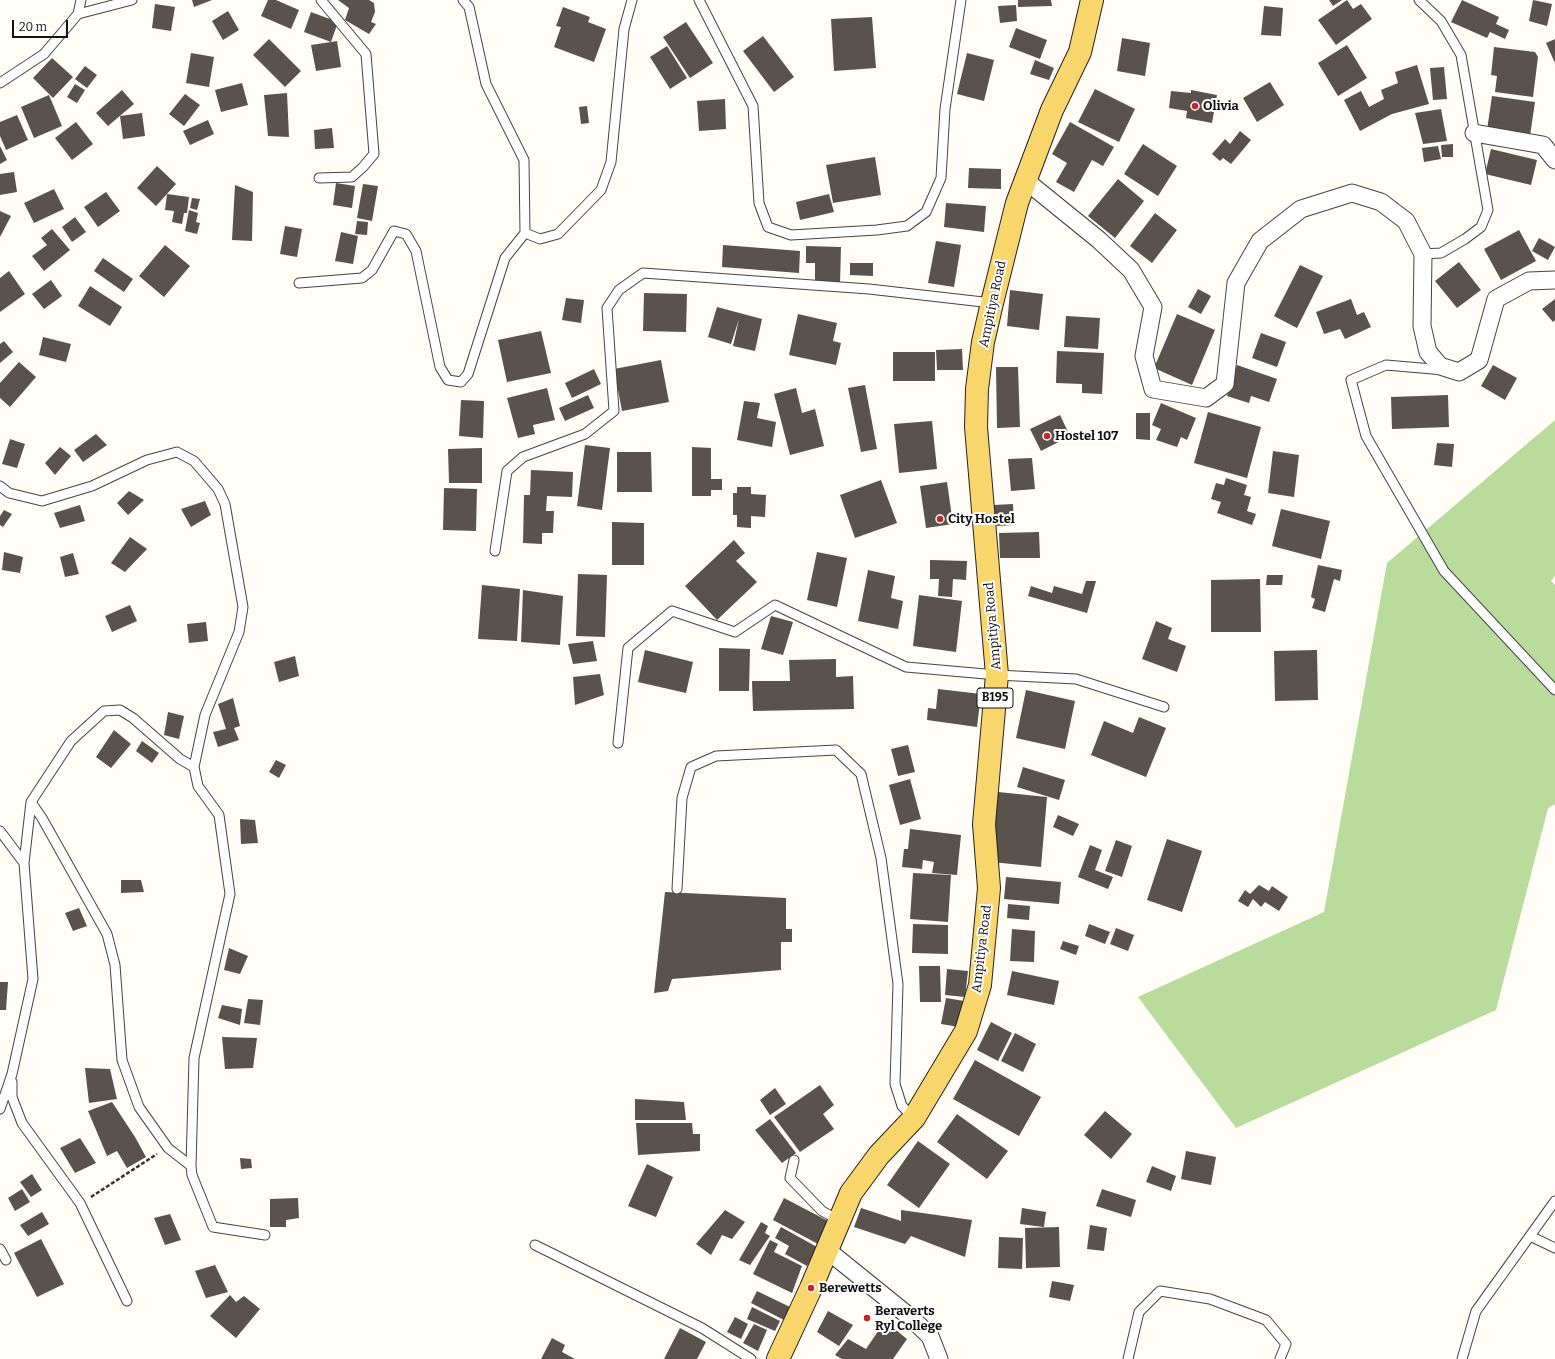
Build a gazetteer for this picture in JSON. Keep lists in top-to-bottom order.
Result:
{
  "streets": {
    "main road": ["Ampitiya Road", "B195"]
  },
  "places": [
    "Olivia",
    "Hostel 107",
    "City Hostel",
    "Berewetts",
    "Beraverts Ryl College"
  ],
  "scale_bar": "20 m"
}
